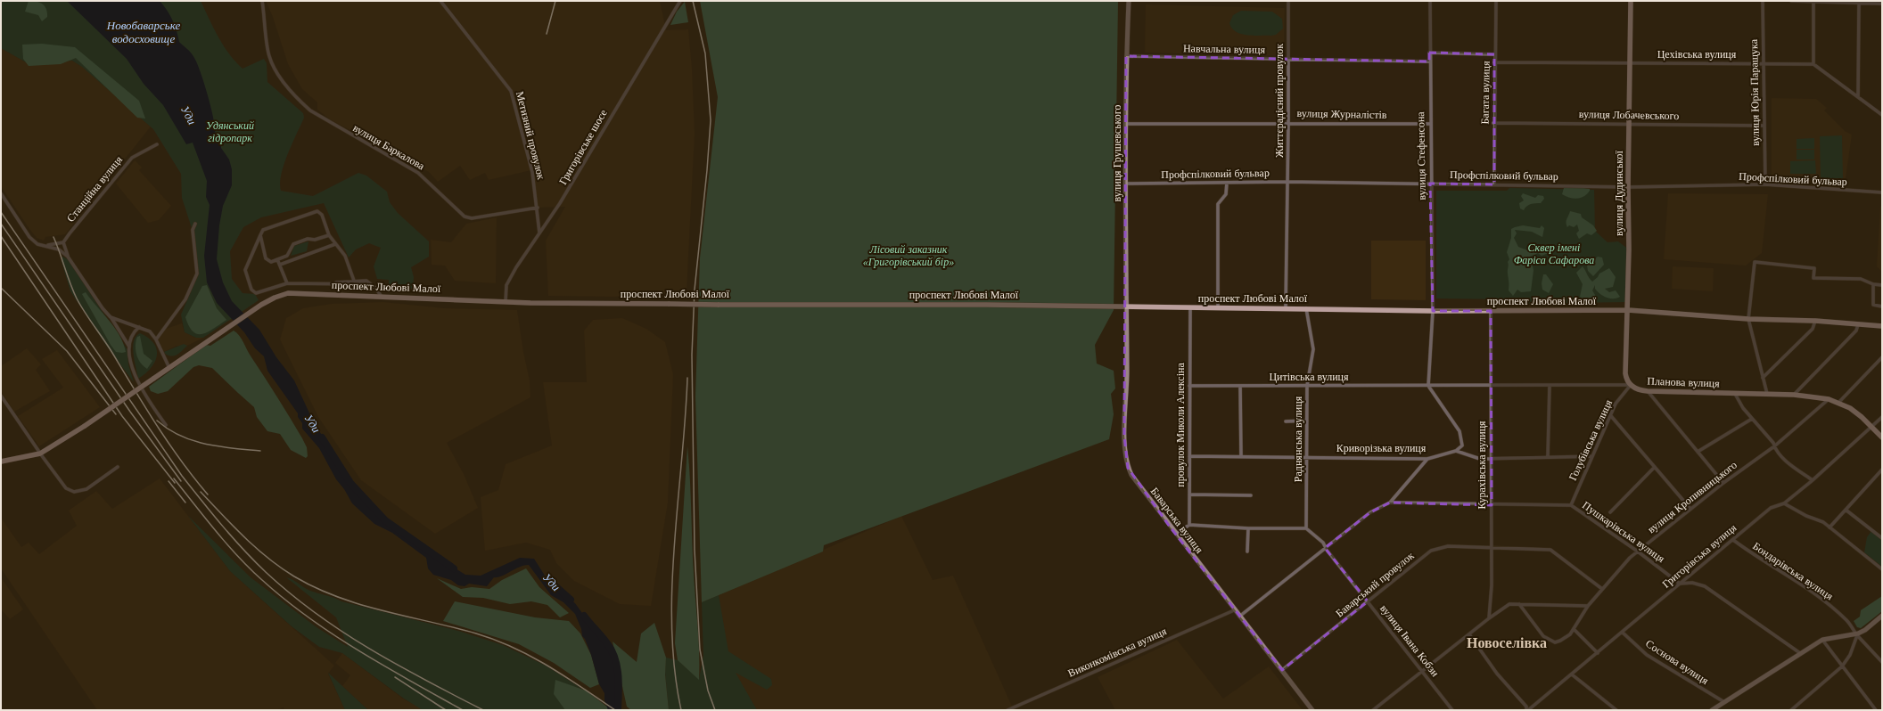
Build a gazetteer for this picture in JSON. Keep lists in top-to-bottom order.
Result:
{
  "streets": {
    "main road": ["вулиця Дудинської", "проспект Любові Малої", "Планова вулиця"],
    "street": [
      "Навчальна вулиця",
      "Цехівська вулиця",
      "Багата вулиця",
      "вулиця Юрія Паращука",
      "Життєрадісний провулок",
      "вулиця Журналістів",
      "вулиця Лобачевського",
      "Метизний провулок",
      "вулиця Баркалова",
      "Григорівське шосе",
      "вулиця Грушевського",
      "вулиця Стефенсона",
      "Профспілковий бульвар",
      "Станційна вулиця",
      "Цитівська вулиця",
      "провулок Миколи Алексіна",
      "Раднянська вулиця",
      "Голубівська вулиця",
      "Криворізька вулиця",
      "Курахівська вулиця",
      "вулиця Кропивницького",
      "Баварська вулиця",
      "Пушкарівська вулиця",
      "Григорівська вулиця",
      "Бондарівська вулиця",
      "Баварський провулок",
      "вулиця Івана Кобзи",
      "Виконкомівська вулиця",
      "Соснова вулиця"
    ]
  },
  "crossings": [
    ["Навчальна вулиця", "Життєрадісний провулок"],
    ["Навчальна вулиця", "вулиця Грушевського"],
    ["Навчальна вулиця", "вулиця Стефенсона"],
    ["Цехівська вулиця", "Багата вулиця"],
    ["Цехівська вулиця", "вулиця Юрія Паращука"],
    ["Цехівська вулиця", "вулиця Дудинської"],
    ["Багата вулиця", "вулиця Лобачевського"],
    ["Багата вулиця", "Профспілковий бульвар"],
    ["вулиця Юрія Паращука", "вулиця Лобачевського"],
    ["вулиця Юрія Паращука", "Профспілковий бульвар"],
    ["Життєрадісний провулок", "вулиця Журналістів"],
    ["Життєрадісний провулок", "Профспілковий бульвар"],
    ["Життєрадісний провулок", "проспект Любові Малої"],
    ["вулиця Журналістів", "вулиця Грушевського"],
    ["вулиця Журналістів", "вулиця Стефенсона"],
    ["вулиця Лобачевського", "вулиця Дудинської"],
    ["Метизний провулок", "вулиця Баркалова"],
    ["Метизний провулок", "Григорівське шосе"],
    ["Григорівське шосе", "проспект Любові Малої"],
    ["вулиця Грушевського", "Профспілковий бульвар"],
    ["вулиця Грушевського", "проспект Любові Малої"],
    ["вулиця Грушевського", "Баварська вулиця"],
    ["вулиця Стефенсона", "Профспілковий бульвар"],
    ["вулиця Стефенсона", "проспект Любові Малої"],
    ["вулиця Стефенсона", "Цитівська вулиця"],
    ["вулиця Стефенсона", "Планова вулиця"],
    ["Профспілковий бульвар", "вулиця Дудинської"],
    ["вулиця Дудинської", "проспект Любові Малої"],
    ["вулиця Дудинської", "Планова вулиця"],
    ["вулиця Дудинської", "Голубівська вулиця"],
    ["проспект Любові Малої", "провулок Миколи Алексіна"],
    ["проспект Любові Малої", "Раднянська вулиця"],
    ["проспект Любові Малої", "Курахівська вулиця"],
    ["проспект Любові Малої", "Баварська вулиця"],
    ["Цитівська вулиця", "Планова вулиця"],
    ["Цитівська вулиця", "провулок Миколи Алексіна"],
    ["Цитівська вулиця", "Раднянська вулиця"],
    ["Планова вулиця", "Голубівська вулиця"],
    ["Планова вулиця", "Курахівська вулиця"],
    ["Планова вулиця", "вулиця Кропивницького"],
    ["Планова вулиця", "Григорівська вулиця"],
    ["провулок Миколи Алексіна", "Криворізька вулиця"],
    ["Раднянська вулиця", "Криворізька вулиця"],
    ["Раднянська вулиця", "вулиця Івана Кобзи"],
    ["Голубівська вулиця", "Пушкарівська вулиця"],
    ["Курахівська вулиця", "Пушкарівська вулиця"],
    ["Курахівська вулиця", "Баварський провулок"],
    ["вулиця Кропивницького", "Пушкарівська вулиця"],
    ["вулиця Кропивницького", "Баварський провулок"],
    ["Баварська вулиця", "Баварський провулок"],
    ["Баварська вулиця", "Виконкомівська вулиця"],
    ["Пушкарівська вулиця", "Григорівська вулиця"],
    ["Григорівська вулиця", "Бондарівська вулиця"],
    ["Григорівська вулиця", "Соснова вулиця"],
    ["Баварський провулок", "вулиця Івана Кобзи"]
  ],
  "districts": ["Новоселівка"],
  "water": ["Новобаварське водосховище", "Уди"],
  "parks": ["Удянський гідропарк", "Сквер імені Фаріса Сафарова", "Лісовий заказник «Григорівський бір»"]
}
